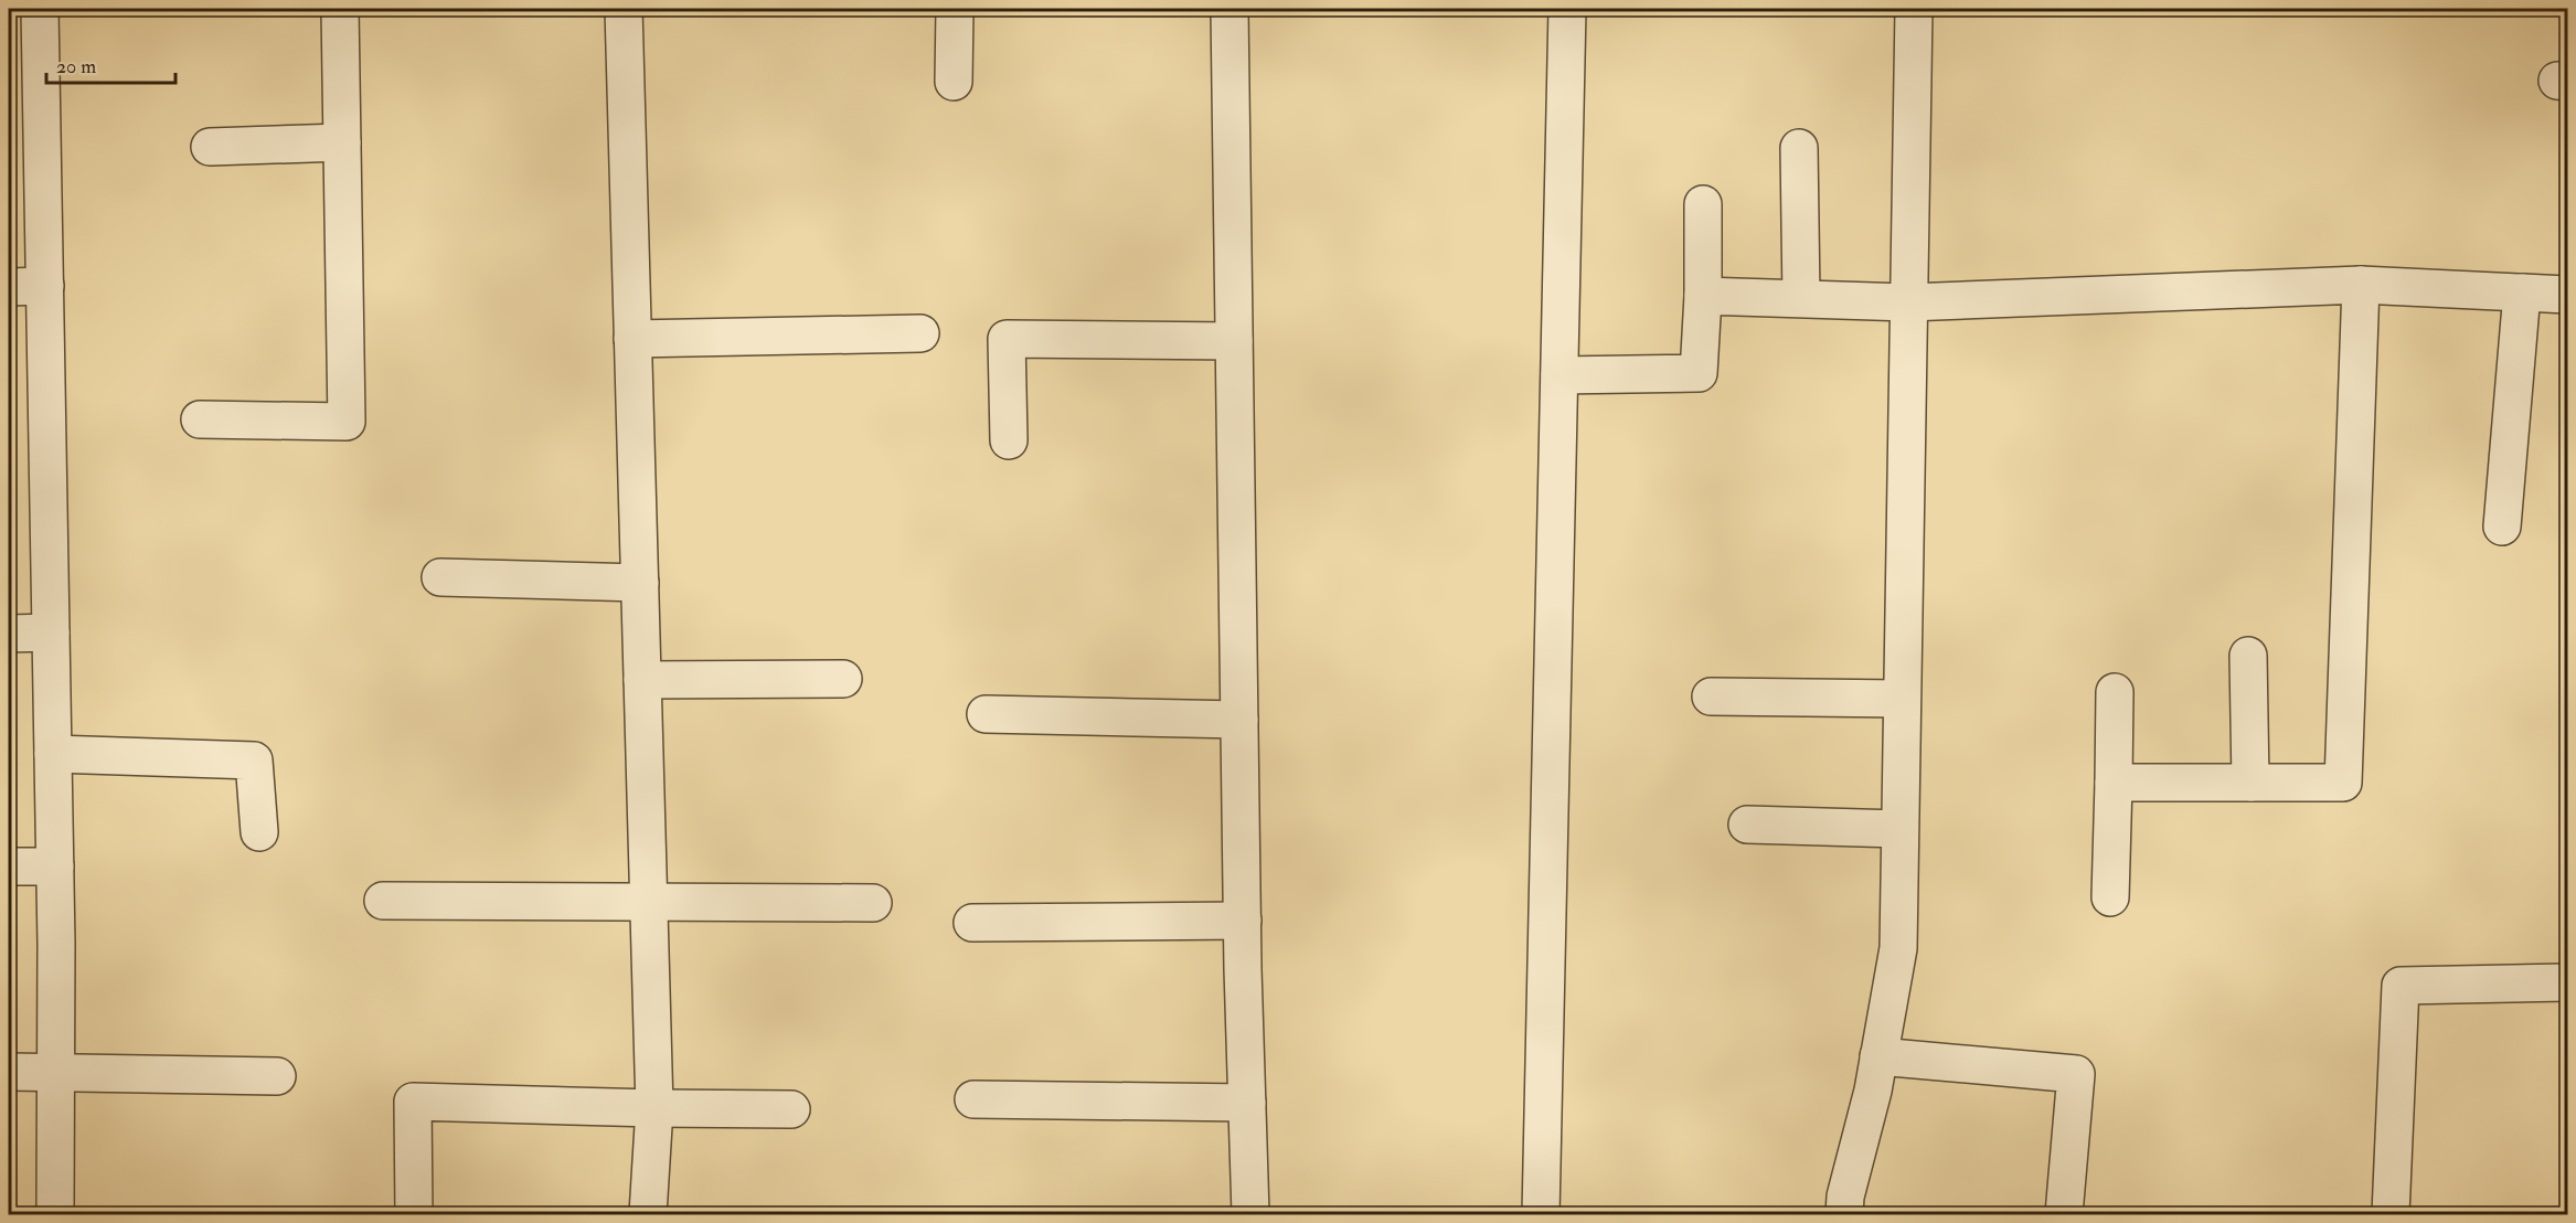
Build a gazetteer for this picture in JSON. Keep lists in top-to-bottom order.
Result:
{
  "scale_bar": "20 m"
}
